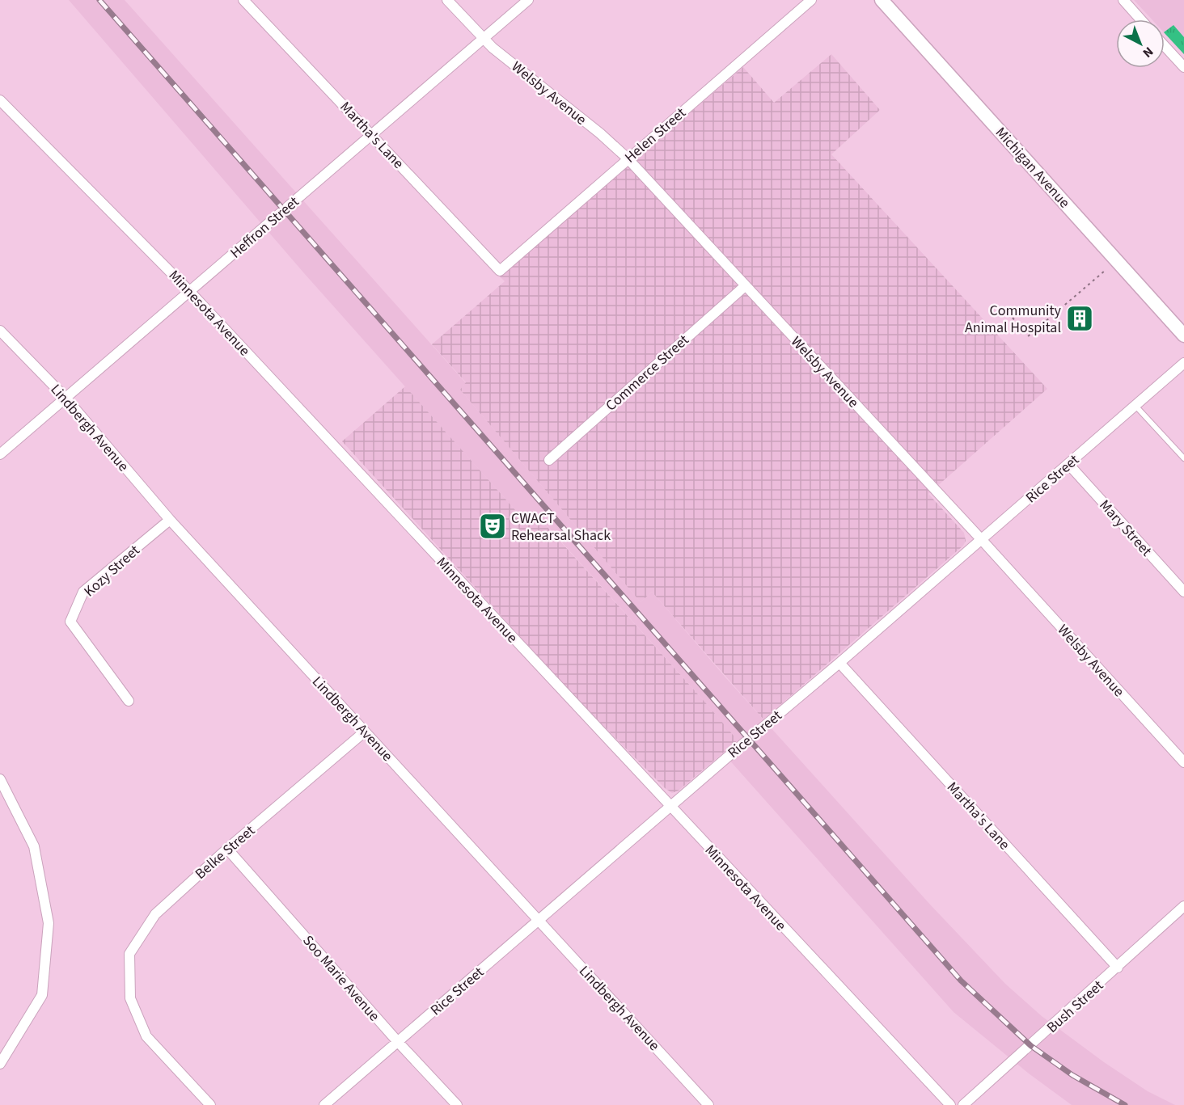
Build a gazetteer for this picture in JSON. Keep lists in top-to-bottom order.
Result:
{
  "streets": {
    "street": [
      "Welsby Avenue",
      "Martha's Lane",
      "Helen Street",
      "Michigan Avenue",
      "Heffron Street",
      "Minnesota Avenue",
      "Commerce Street",
      "Lindbergh Avenue",
      "Rice Street",
      "Mary Street",
      "Kozy Street",
      "Belke Street",
      "Soo Marie Avenue",
      "Bush Street"
    ]
  },
  "crossings": [
    ["Welsby Avenue", "Helen Street"],
    ["Welsby Avenue", "Heffron Street"],
    ["Welsby Avenue", "Commerce Street"],
    ["Welsby Avenue", "Rice Street"],
    ["Martha's Lane", "Helen Street"],
    ["Martha's Lane", "Heffron Street"],
    ["Martha's Lane", "Rice Street"],
    ["Martha's Lane", "Bush Street"],
    ["Heffron Street", "Minnesota Avenue"],
    ["Heffron Street", "Lindbergh Avenue"],
    ["Minnesota Avenue", "Rice Street"],
    ["Lindbergh Avenue", "Rice Street"],
    ["Lindbergh Avenue", "Kozy Street"],
    ["Lindbergh Avenue", "Belke Street"],
    ["Rice Street", "Mary Street"],
    ["Rice Street", "Soo Marie Avenue"],
    ["Belke Street", "Soo Marie Avenue"]
  ],
  "places": {
    "building": ["Community Animal Hospital"],
    "theatre": ["CWACT Rehearsal Shack"]
  },
  "north": "bottom right"
}
